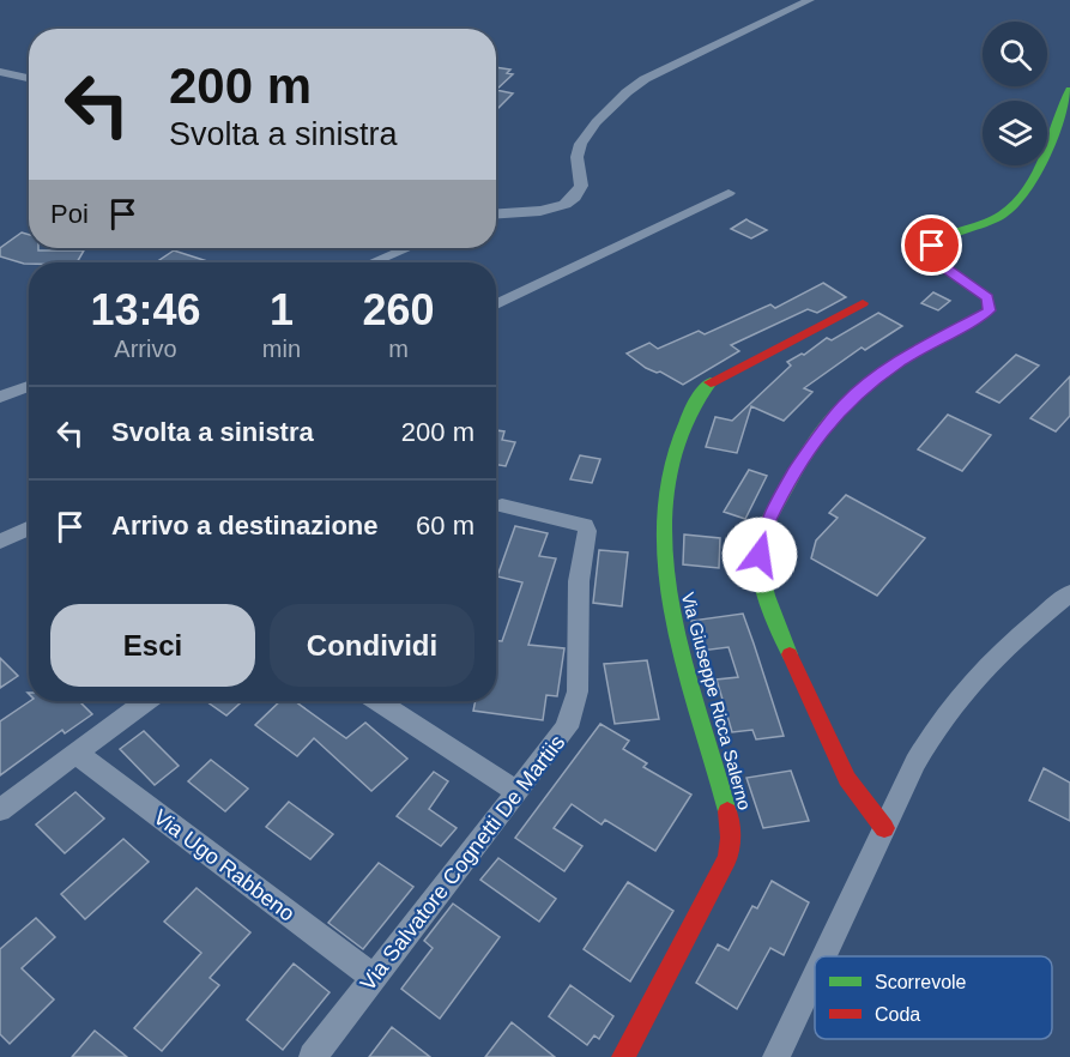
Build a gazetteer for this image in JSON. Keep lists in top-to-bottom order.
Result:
{
  "streets": {
    "street": ["Via Giuseppe Ricca Salerno", "Via Salvatore Cognetti De Martiis", "Via Ugo Rabbeno"]
  },
  "crossings": [
    ["Via Salvatore Cognetti De Martiis", "Via Ugo Rabbeno"]
  ],
  "legend": ["Scorrevole", "Coda"],
  "page": {
    "turn": ["200 m", "Svolta a sinistra"],
    "then": "Poi",
    "eta": [
      "13:46",
      "Arrivo",
      "1",
      "min",
      "260",
      "m"
    ],
    "list": [
      {
        "name": "Svolta a sinistra",
        "value": "200 m"
      },
      {
        "name": "Arrivo a destinazione",
        "value": "60 m"
      }
    ],
    "buttons": ["Esci", "Condividi"]
  }
}
